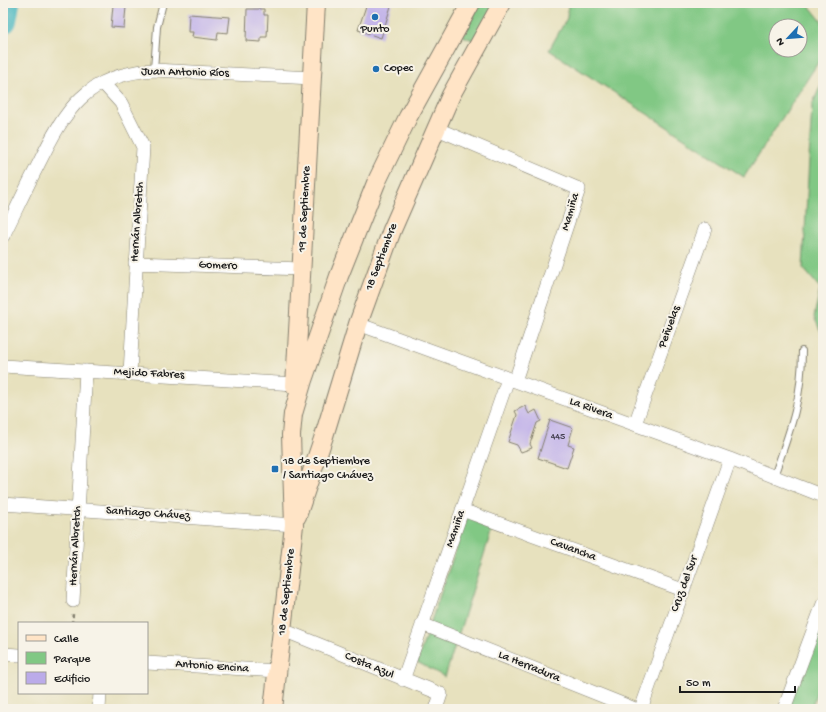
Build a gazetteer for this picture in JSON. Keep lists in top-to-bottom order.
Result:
{
  "streets": {
    "main road": ["19 de Septiembre", "18 Septiembre", "18 de Septiembre"],
    "street": [
      "Juan Antonio Ríos",
      "Mamiña",
      "Hernán Albretch",
      "Gomero",
      "Peñuelas",
      "Mejido Fabres",
      "La Rivera",
      "Santiago Chávez",
      "Cavancha",
      "Cruz del Sur",
      "Costa Azul",
      "Antonio Encina",
      "La Herradura"
    ]
  },
  "crossings": [
    ["Juan Antonio Ríos", "19 de Septiembre"],
    ["Juan Antonio Ríos", "Hernán Albretch"],
    ["19 de Septiembre", "Gomero"],
    ["19 de Septiembre", "Mejido Fabres"],
    ["19 de Septiembre", "18 de Septiembre"],
    ["Mamiña", "18 Septiembre"],
    ["Mamiña", "La Rivera"],
    ["Mamiña", "Cavancha"],
    ["Mamiña", "Costa Azul"],
    ["Mamiña", "La Herradura"],
    ["Hernán Albretch", "Gomero"],
    ["Hernán Albretch", "Mejido Fabres"],
    ["Hernán Albretch", "Santiago Chávez"],
    ["18 Septiembre", "La Rivera"],
    ["18 Septiembre", "Santiago Chávez"],
    ["18 Septiembre", "18 de Septiembre"],
    ["Peñuelas", "La Rivera"],
    ["La Rivera", "Cruz del Sur"],
    ["Santiago Chávez", "18 de Septiembre"],
    ["Cavancha", "Cruz del Sur"],
    ["18 de Septiembre", "Costa Azul"],
    ["18 de Septiembre", "Antonio Encina"]
  ],
  "places": {
    "other": ["Punto", "Copec"],
    "transit": ["18 de Septiembre / Santiago Chávez"]
  },
  "house_numbers": ["445"],
  "legend": ["Calle", "Parque", "Edificio"],
  "scale_bar": "50 m",
  "north": "bottom left"
}
